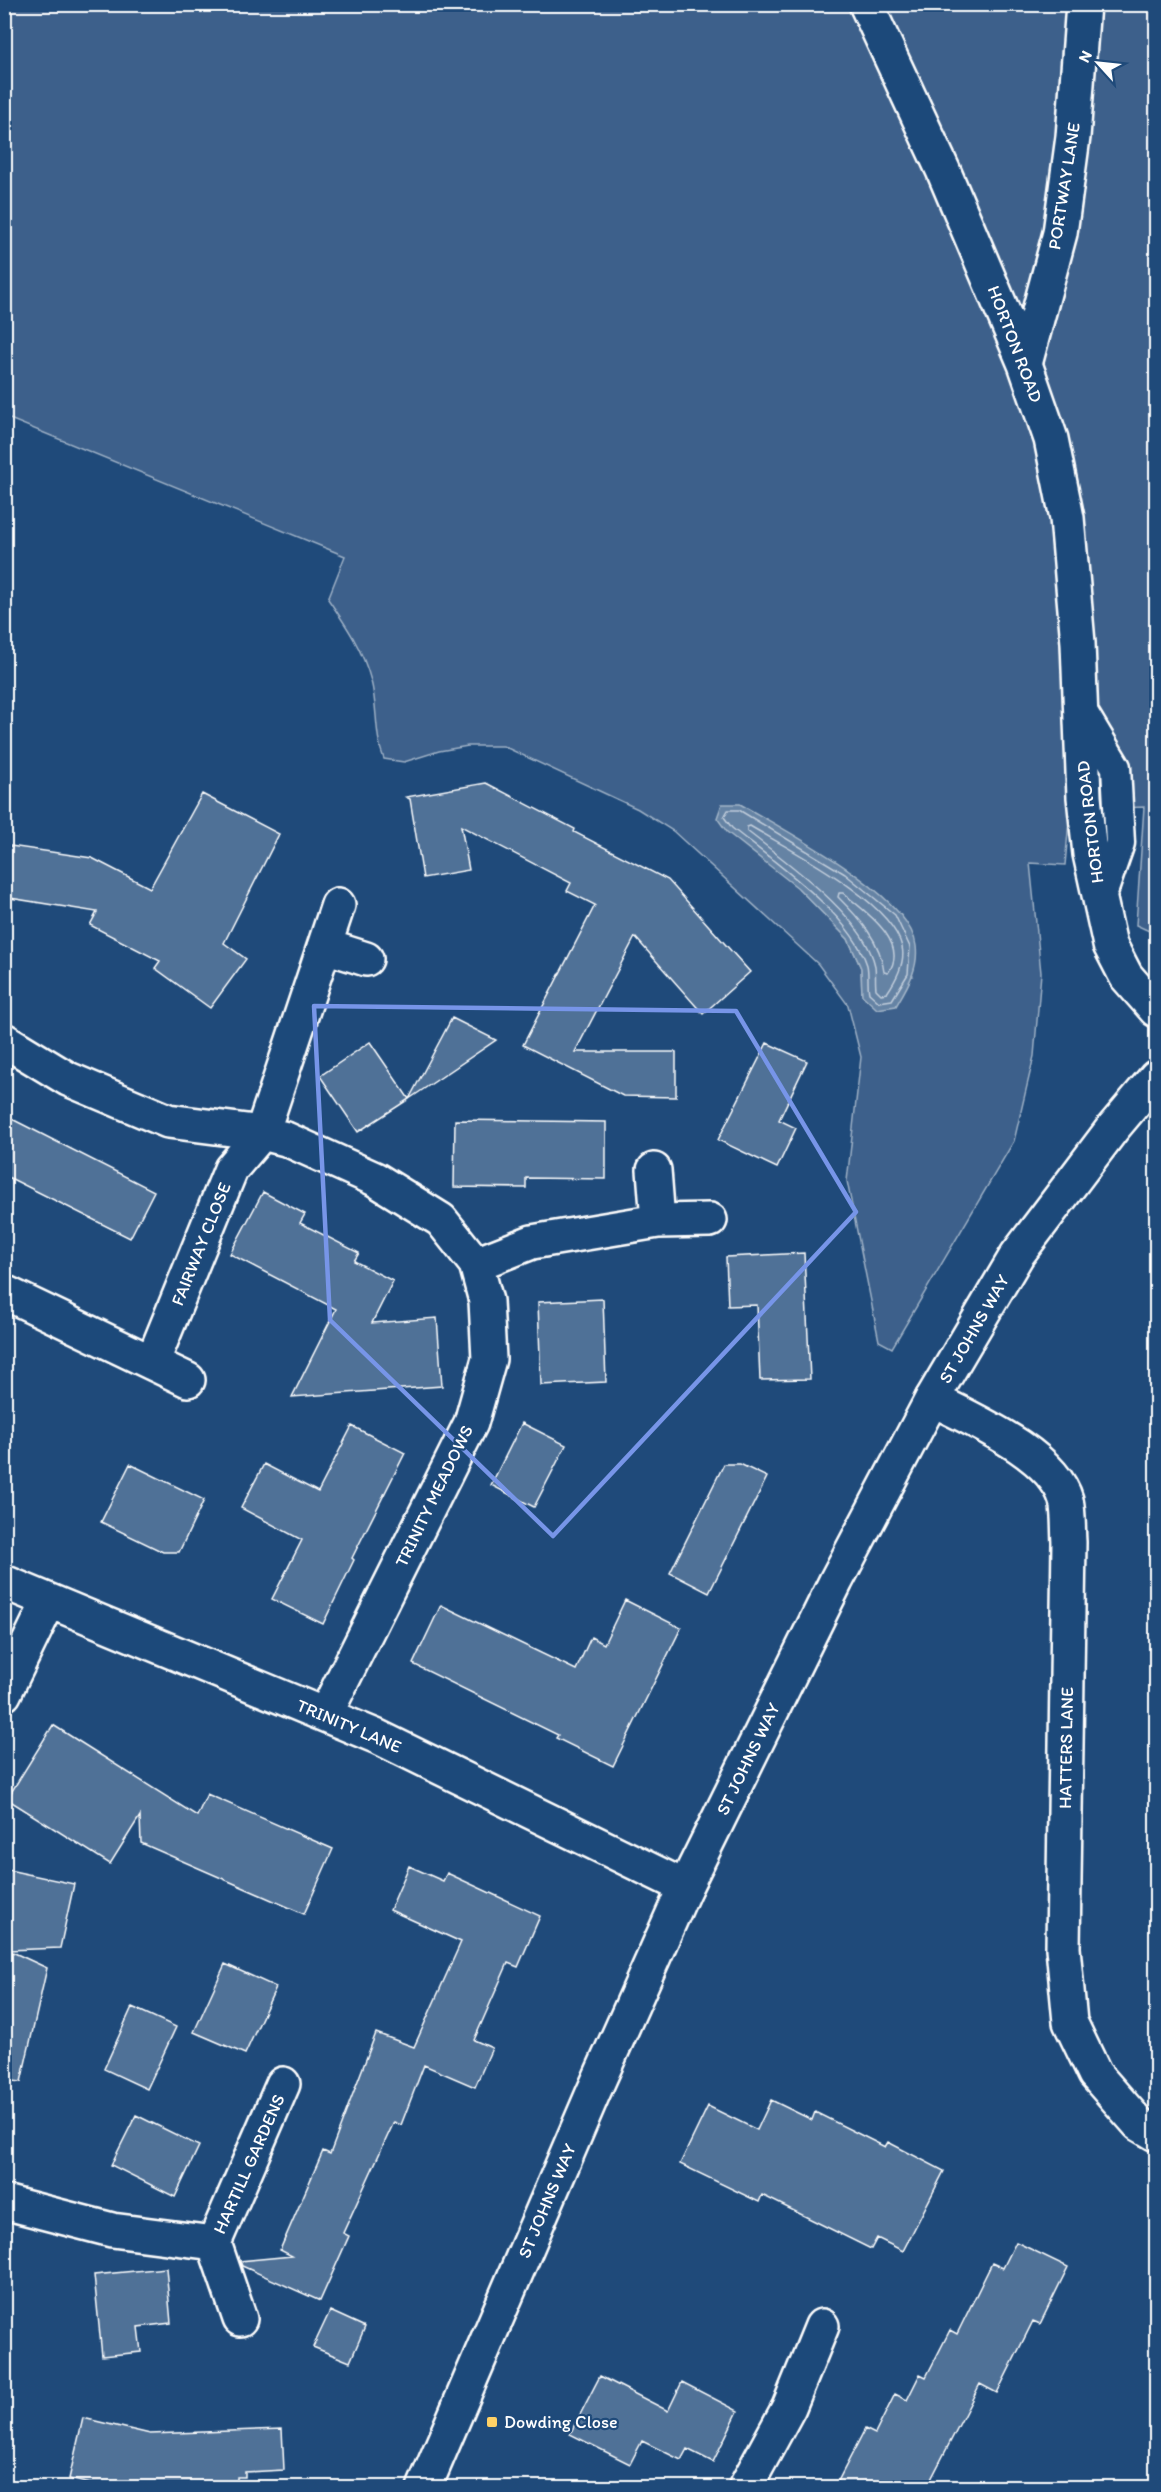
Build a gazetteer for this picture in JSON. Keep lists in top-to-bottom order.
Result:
{
  "streets": {
    "street": [
      "PORTWAY LANE",
      "HORTON ROAD",
      "FAIRWAY CLOSE",
      "ST JOHNS WAY",
      "TRINITY MEADOWS",
      "TRINITY LANE",
      "HATTERS LANE",
      "HARTILL GARDENS"
    ]
  },
  "crossings": [
    ["PORTWAY LANE", "HORTON ROAD"],
    ["FAIRWAY CLOSE", "TRINITY MEADOWS"],
    ["ST JOHNS WAY", "TRINITY LANE"],
    ["ST JOHNS WAY", "HATTERS LANE"],
    ["TRINITY MEADOWS", "TRINITY LANE"]
  ],
  "places": {
    "transit": ["Dowding Close"]
  },
  "north": "top left"
}
